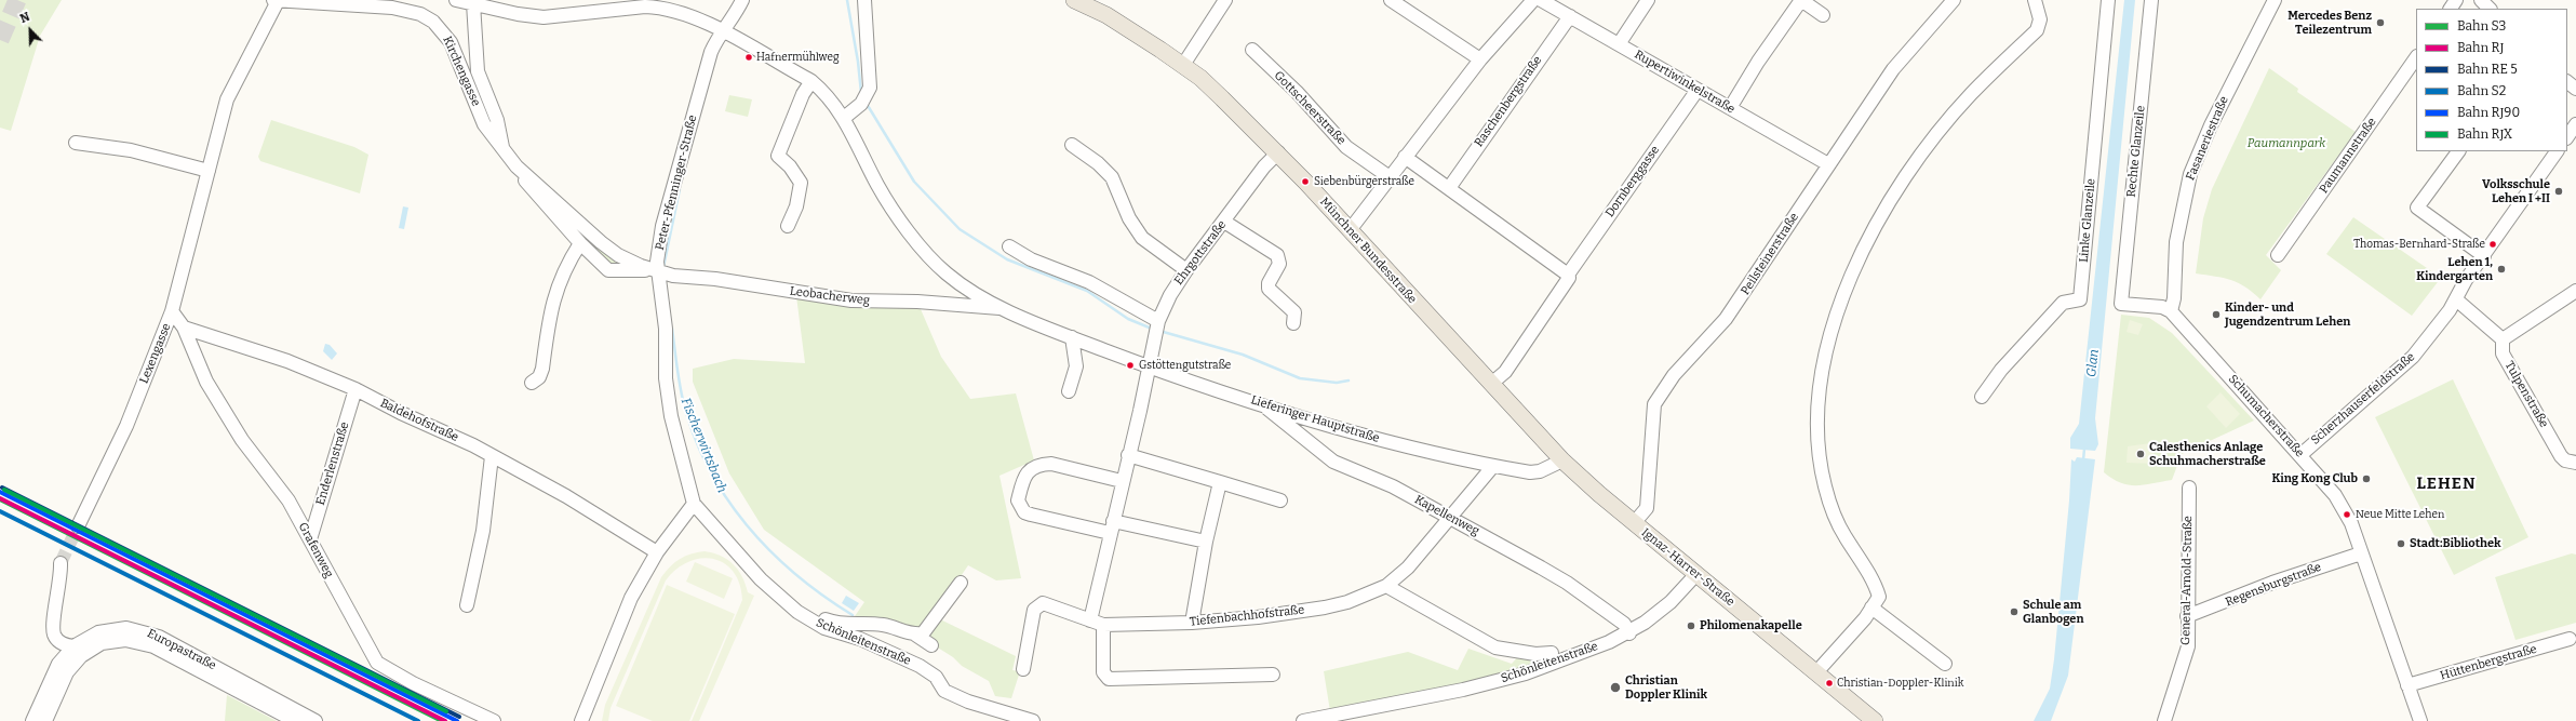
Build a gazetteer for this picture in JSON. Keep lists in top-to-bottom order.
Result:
{
  "streets": {
    "main road": ["Münchner Bundesstraße", "Ignaz-Harrer-Straße"],
    "street": [
      "Kirchengasse",
      "Rupertiwinkelstraße",
      "Raschenbergstraße",
      "Gottscheerstraße",
      "Fasaneriestraße",
      "Rechte Glanzeile",
      "Paumannstraße",
      "Dornberggasse",
      "Peter-Pfenninger-Straße",
      "Linke Glanzeile",
      "Ehrgottstraße",
      "Peilsteinerstraße",
      "Leobacherweg",
      "Lexengasse",
      "Tulpenstraße",
      "Scherzhauserfeldstraße",
      "Schumacherstraße",
      "Lieferinger Hauptstraße",
      "Baldehofstraße",
      "Enderlenstraße",
      "Kapellenweg",
      "Grafenweg",
      "General-Arnold-Straße",
      "Regensburgstraße",
      "Tiefenbachhofstraße",
      "Schönleitenstraße",
      "Europastraße",
      "Hüttenbergstraße"
    ]
  },
  "crossings": [
    ["Kirchengasse", "Peter-Pfenninger-Straße"],
    ["Kirchengasse", "Leobacherweg"],
    ["Kirchengasse", "Lexengasse"],
    ["Kirchengasse", "Lieferinger Hauptstraße"],
    ["Rupertiwinkelstraße", "Raschenbergstraße"],
    ["Rupertiwinkelstraße", "Dornberggasse"],
    ["Rupertiwinkelstraße", "Peilsteinerstraße"],
    ["Fasaneriestraße", "Rechte Glanzeile"],
    ["Fasaneriestraße", "Schumacherstraße"],
    ["Rechte Glanzeile", "Schumacherstraße"],
    ["Dornberggasse", "Münchner Bundesstraße"],
    ["Peter-Pfenninger-Straße", "Leobacherweg"],
    ["Peter-Pfenninger-Straße", "Lieferinger Hauptstraße"],
    ["Peter-Pfenninger-Straße", "Schönleitenstraße"],
    ["Münchner Bundesstraße", "Ehrgottstraße"],
    ["Münchner Bundesstraße", "Lieferinger Hauptstraße"],
    ["Münchner Bundesstraße", "Ignaz-Harrer-Straße"],
    ["Ehrgottstraße", "Lieferinger Hauptstraße"],
    ["Peilsteinerstraße", "Ignaz-Harrer-Straße"],
    ["Leobacherweg", "Lieferinger Hauptstraße"],
    ["Scherzhauserfeldstraße", "Schumacherstraße"],
    ["Schumacherstraße", "Regensburgstraße"],
    ["Schumacherstraße", "Hüttenbergstraße"],
    ["Lieferinger Hauptstraße", "Kapellenweg"],
    ["Lieferinger Hauptstraße", "Ignaz-Harrer-Straße"],
    ["Lieferinger Hauptstraße", "Tiefenbachhofstraße"],
    ["Baldehofstraße", "Enderlenstraße"],
    ["Baldehofstraße", "Grafenweg"],
    ["Enderlenstraße", "Grafenweg"],
    ["Kapellenweg", "Tiefenbachhofstraße"],
    ["Kapellenweg", "Schönleitenstraße"],
    ["Ignaz-Harrer-Straße", "Schönleitenstraße"],
    ["General-Arnold-Straße", "Regensburgstraße"]
  ],
  "districts": ["LEHEN"],
  "water": ["Glan", "Fischerwirtsbach"],
  "parks": ["Paumannpark"],
  "places": [
    "Mercedes Benz Teilezentrum",
    "Hafnermühlweg",
    "Siebenbürgerstraße",
    "Volksschule Lehen I +II",
    "Thomas-Bernhard-Straße",
    "Lehen 1, Kindergarten",
    "Kinder- und Jugendzentrum Lehen",
    "Gstöttengutstraße",
    "Calesthenics Anlage Schuhmacherstraße",
    "King Kong Club",
    "Neue Mitte Lehen",
    "Stadt:Bibliothek",
    "Schule am Glanbogen",
    "Philomenakapelle",
    "Christian-Doppler-Klinik",
    "Christian Doppler Klinik"
  ],
  "lines": [
    "rail line RJX",
    "rail line RJ90",
    "rail line RJ",
    "rail line S3",
    "rail line S2"
  ],
  "legend": [
    "Bahn S3",
    "Bahn RJ",
    "Bahn RE 5",
    "Bahn S2",
    "Bahn RJ90",
    "Bahn RJX"
  ],
  "north": "top left"
}
